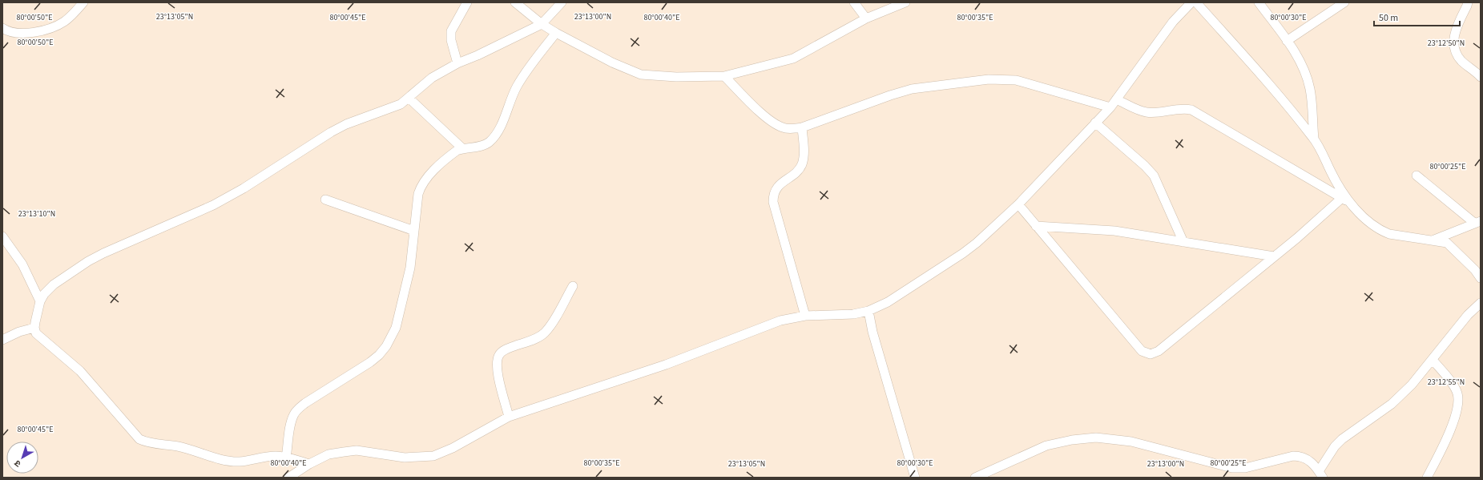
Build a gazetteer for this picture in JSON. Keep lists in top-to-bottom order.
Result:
{
  "scale_bar": "50 m",
  "north": "bottom left",
  "coordinates": [
    "23°13'05\"N",
    "23°13'00\"N",
    "80°00'50\"E",
    "80°00'45\"E",
    "80°00'40\"E",
    "80°00'35\"E",
    "80°00'30\"E",
    "23°12'50\"N",
    "80°00'25\"E",
    "23°13'10\"N",
    "23°12'55\"N"
  ]
}
